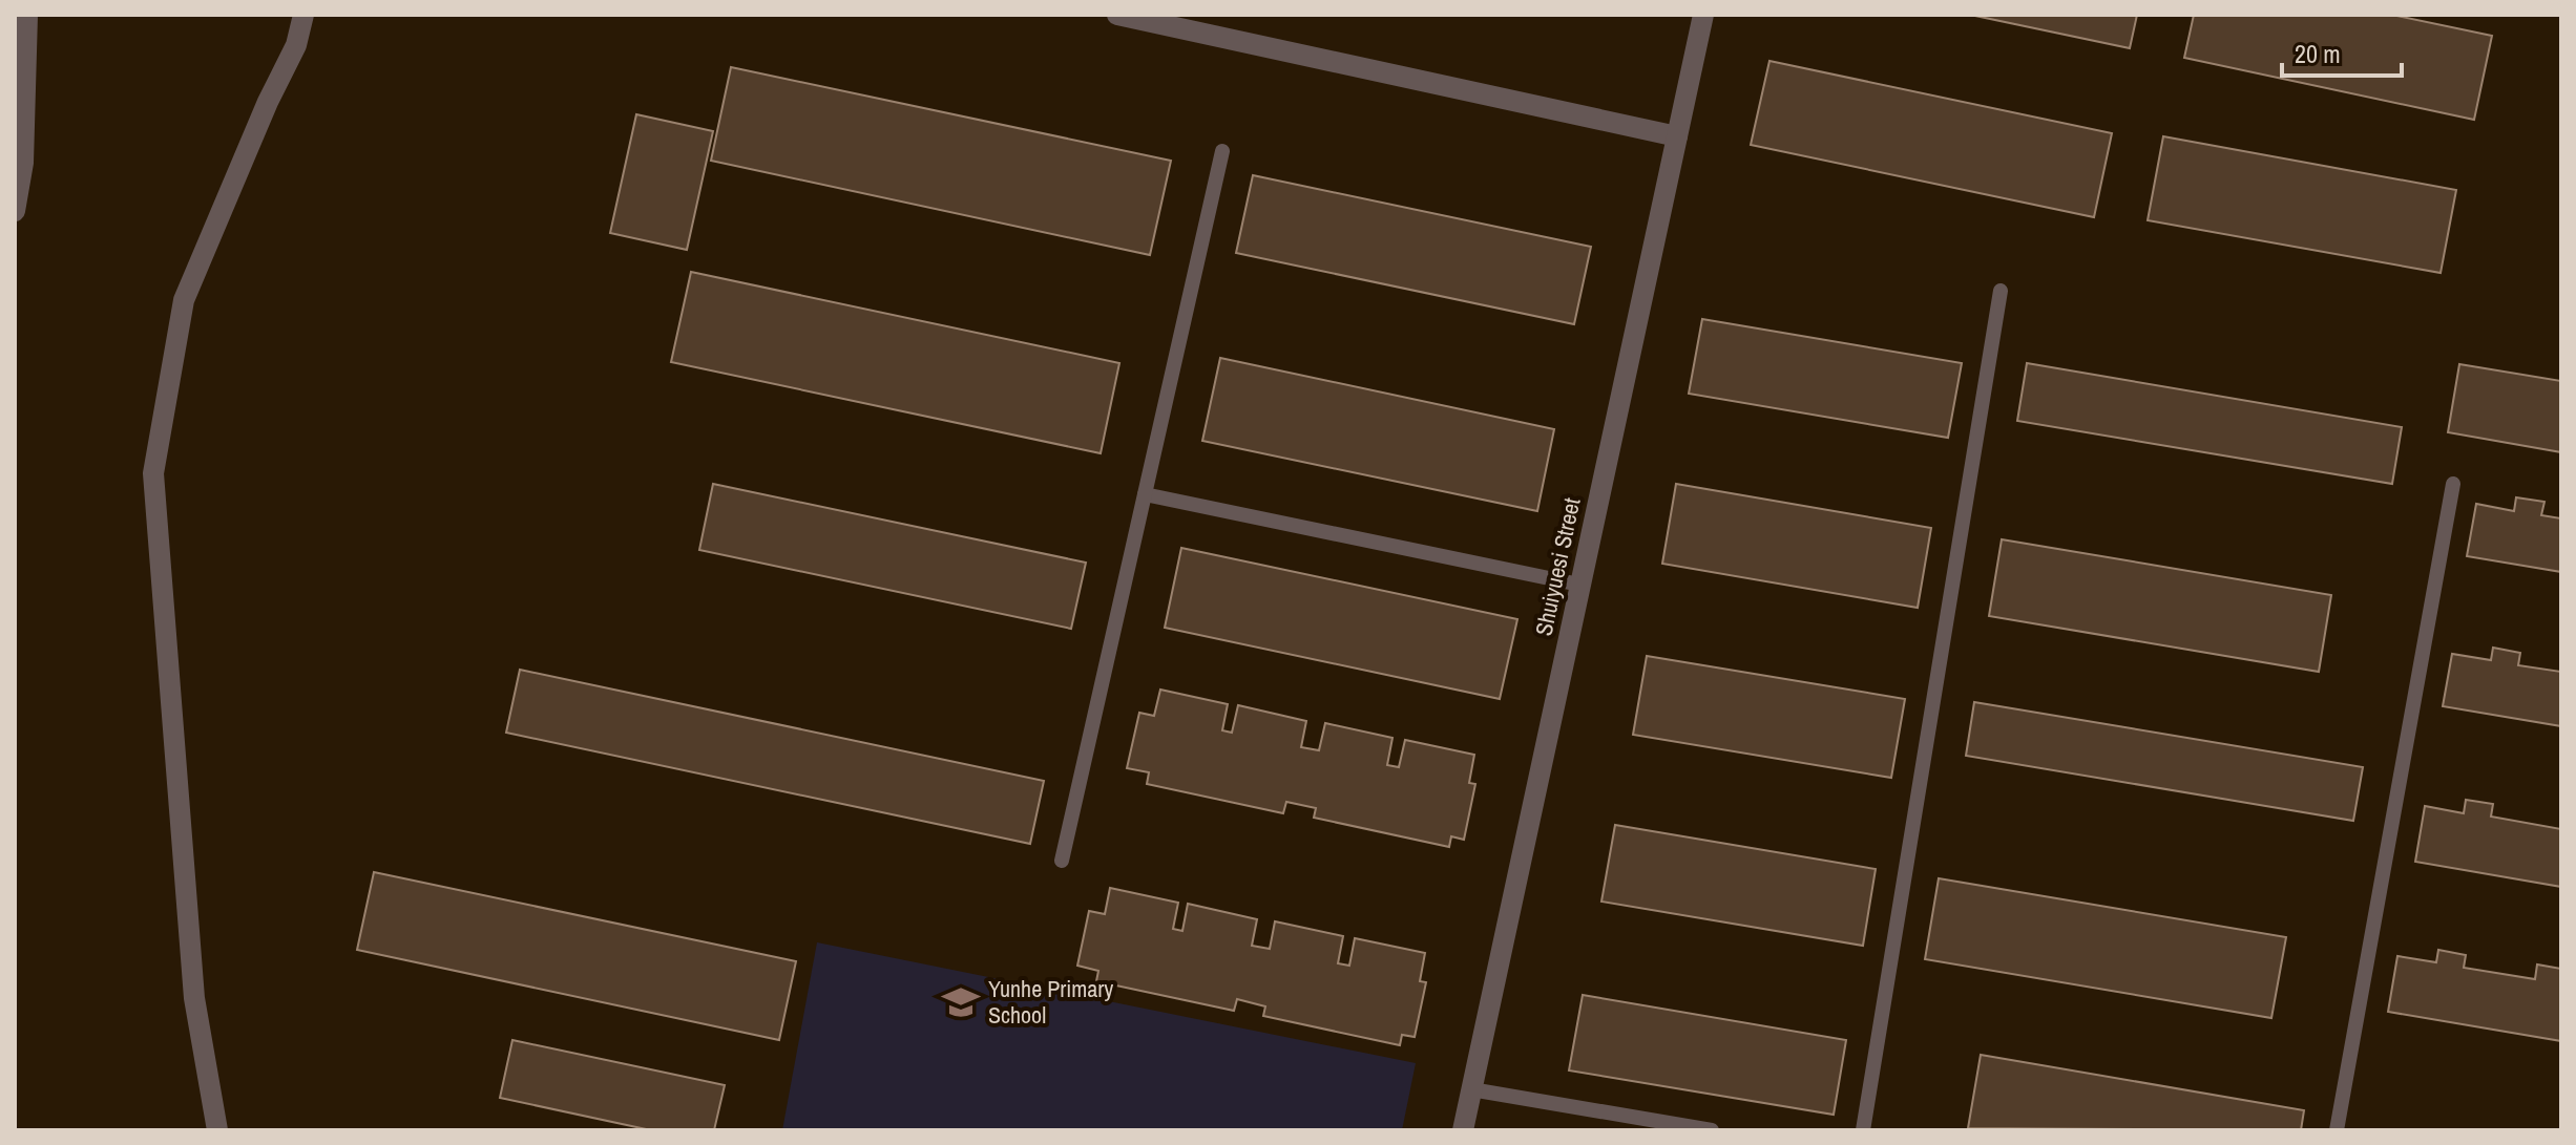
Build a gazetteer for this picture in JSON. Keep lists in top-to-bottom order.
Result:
{
  "streets": {
    "street": ["Shuiyuesi Street"]
  },
  "places": {
    "school or university": ["Yunhe Primary School"]
  },
  "scale_bar": "20 m"
}
